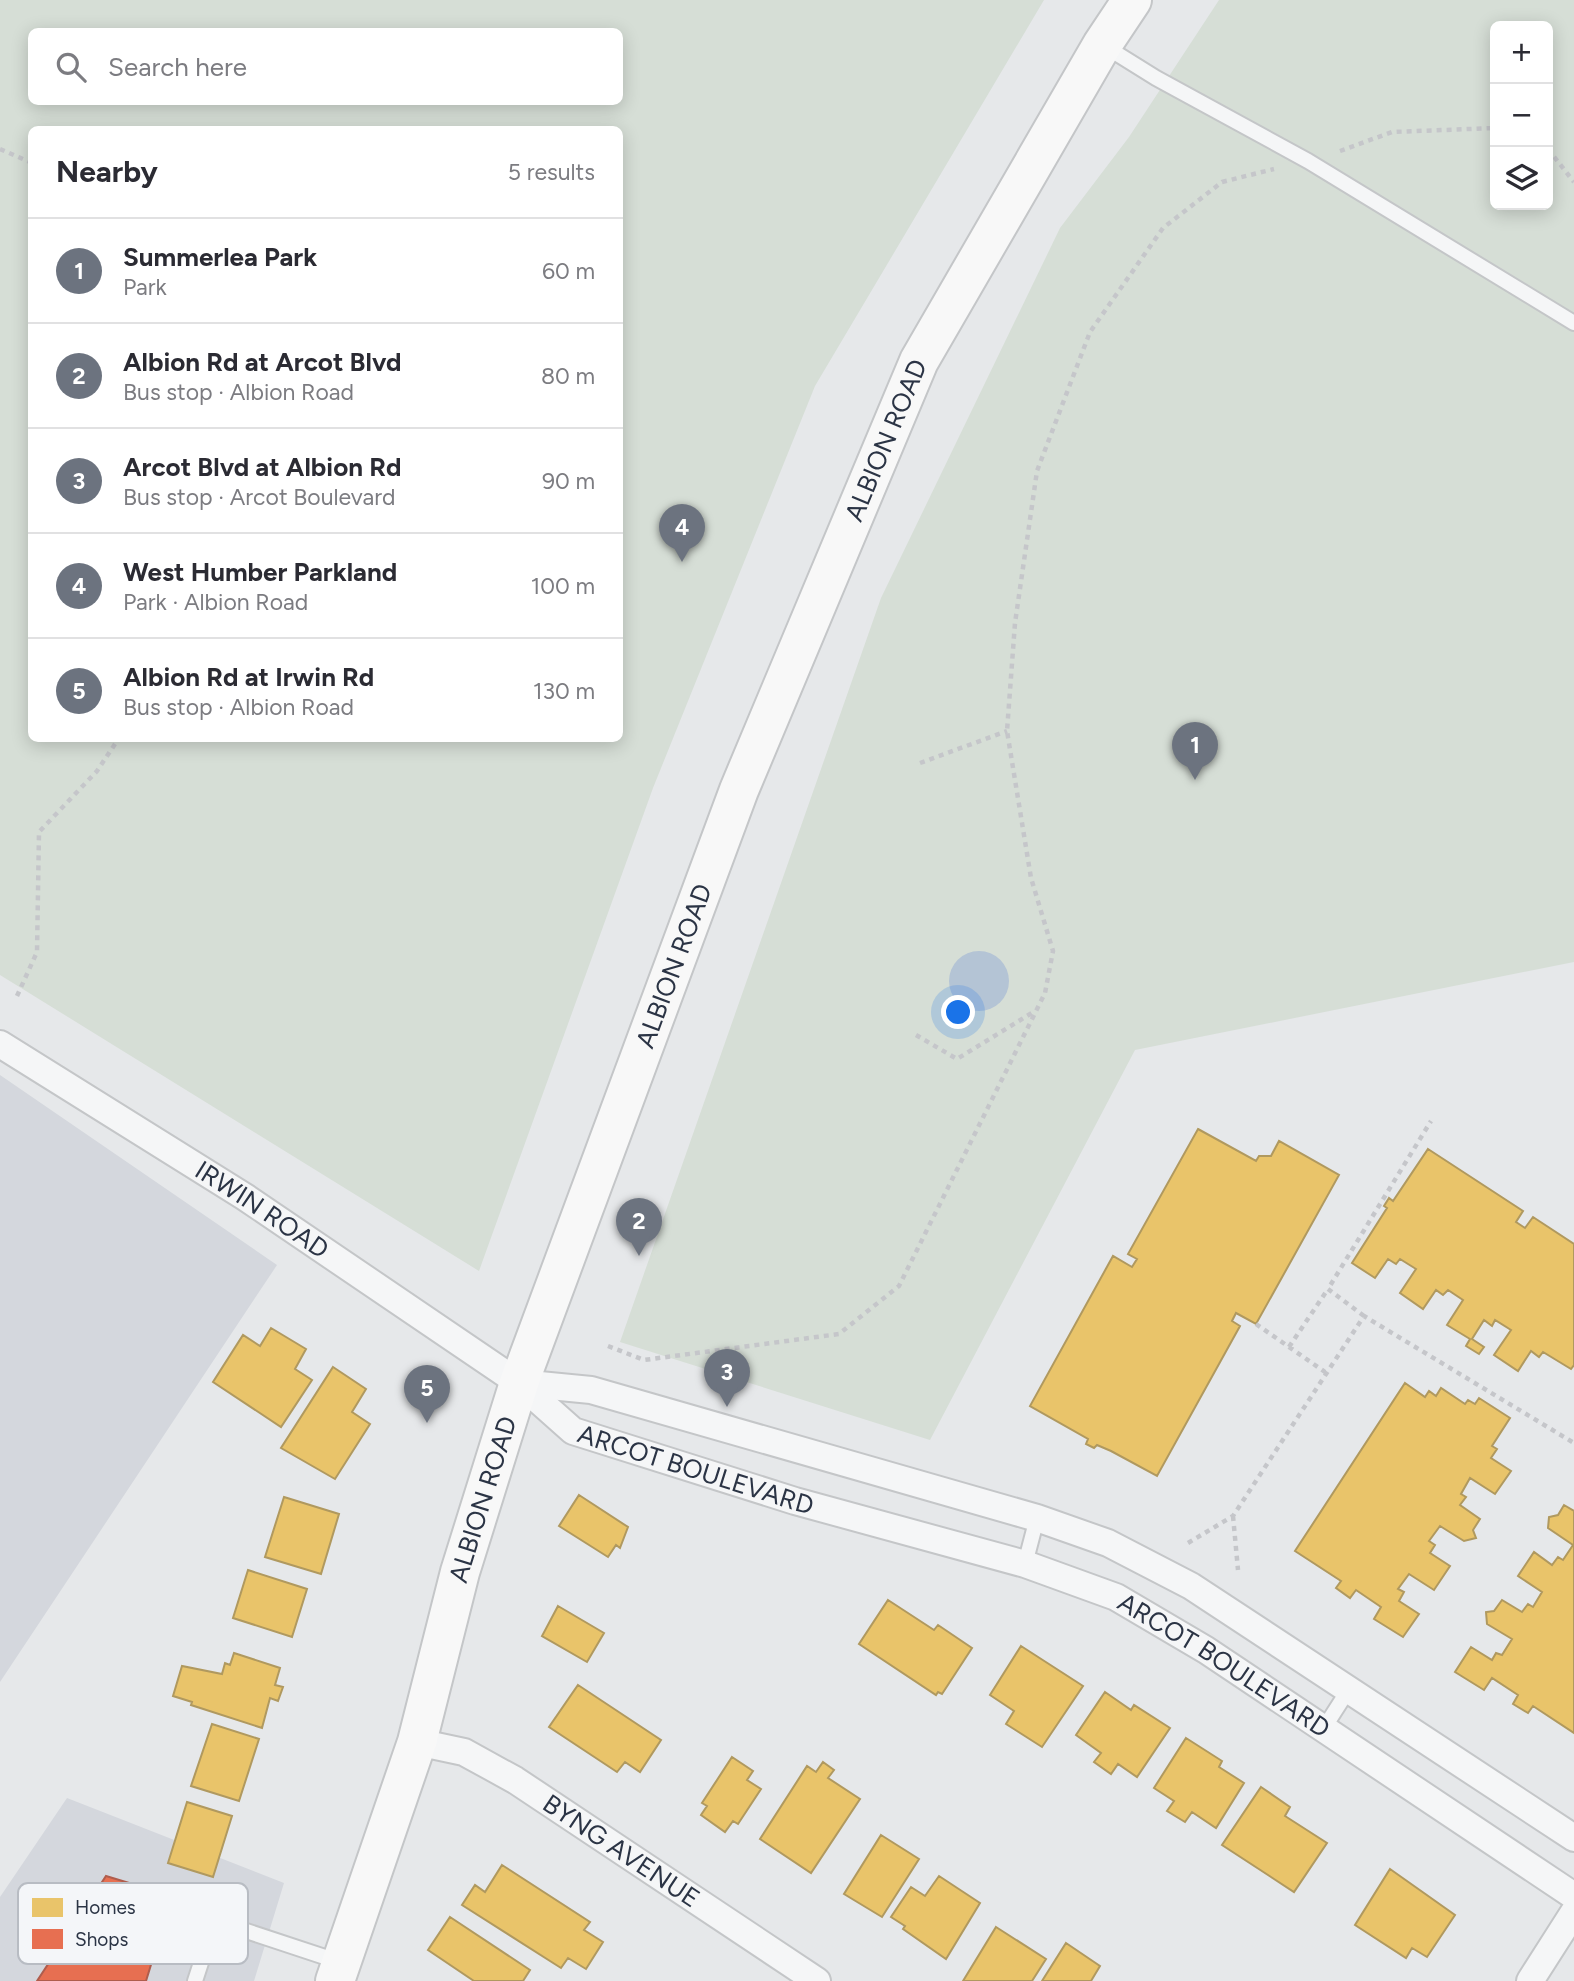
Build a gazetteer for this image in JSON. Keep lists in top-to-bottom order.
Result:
{
  "streets": {
    "main road": ["ALBION ROAD"],
    "street": ["IRWIN ROAD", "ARCOT BOULEVARD", "BYNG AVENUE"]
  },
  "crossings": [
    ["ALBION ROAD", "IRWIN ROAD"],
    ["ALBION ROAD", "ARCOT BOULEVARD"],
    ["ALBION ROAD", "BYNG AVENUE"],
    ["IRWIN ROAD", "ARCOT BOULEVARD"]
  ],
  "legend": ["Homes", "Shops"],
  "page": {
    "map_buttons": ["+", "−"],
    "search": "Search here",
    "heading": ["Nearby", "5 results"],
    "list": [
      {
        "mark": "1",
        "name": "Summerlea Park",
        "note": "Park",
        "value": "60 m"
      },
      {
        "mark": "2",
        "name": "Albion Rd at Arcot Blvd",
        "note": "Bus stop · Albion Road",
        "value": "80 m"
      },
      {
        "mark": "3",
        "name": "Arcot Blvd at Albion Rd",
        "note": "Bus stop · Arcot Boulevard",
        "value": "90 m"
      },
      {
        "mark": "4",
        "name": "West Humber Parkland",
        "note": "Park · Albion Road",
        "value": "100 m"
      },
      {
        "mark": "5",
        "name": "Albion Rd at Irwin Rd",
        "note": "Bus stop · Albion Road",
        "value": "130 m"
      }
    ],
    "pins": [
      "4",
      "1",
      "2",
      "3",
      "5"
    ]
  }
}
